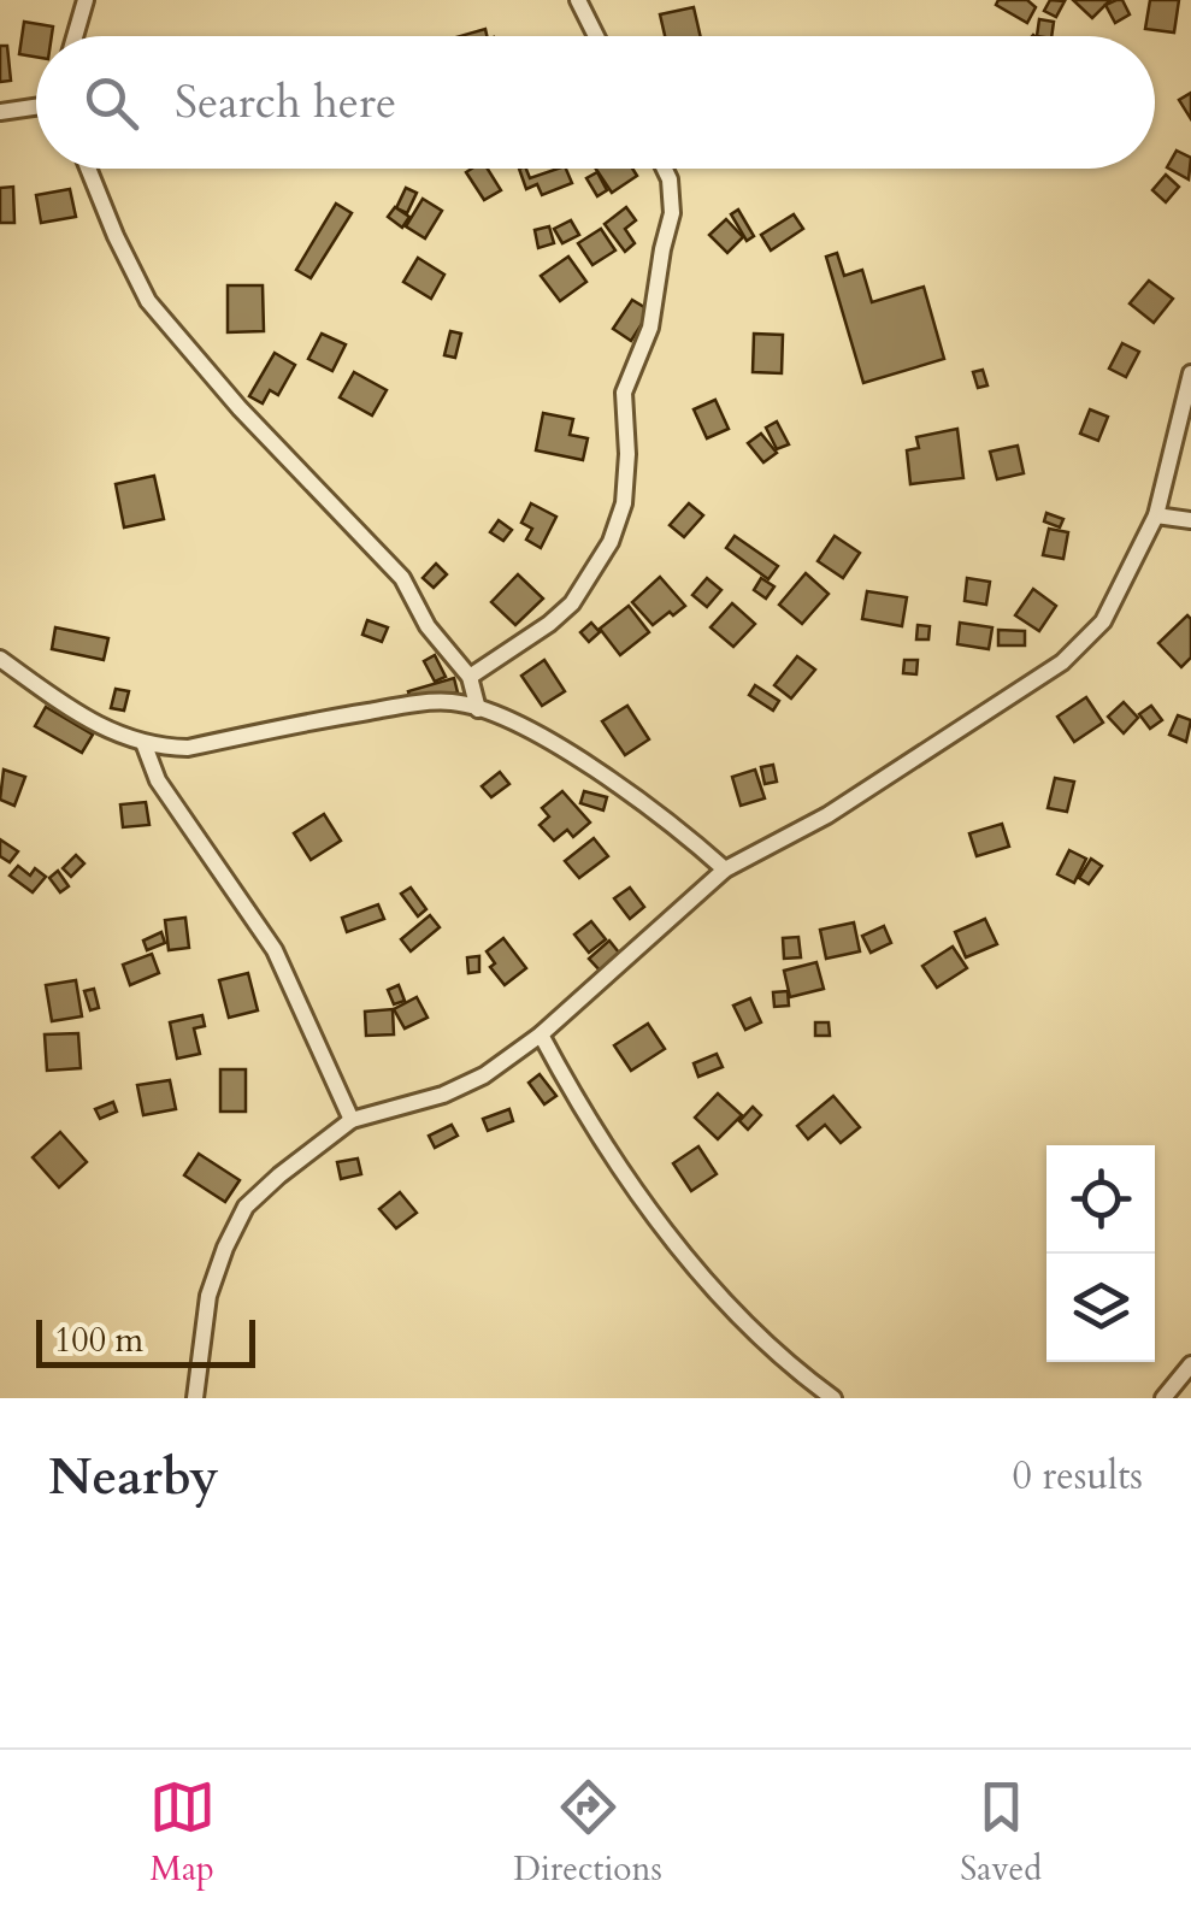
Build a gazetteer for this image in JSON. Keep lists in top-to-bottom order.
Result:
{
  "scale_bar": "100 m",
  "page": {
    "search": "Search here",
    "scale": "100 m",
    "heading": ["Nearby", "0 results"],
    "nav": ["Map", "Directions", "Saved"]
  }
}
